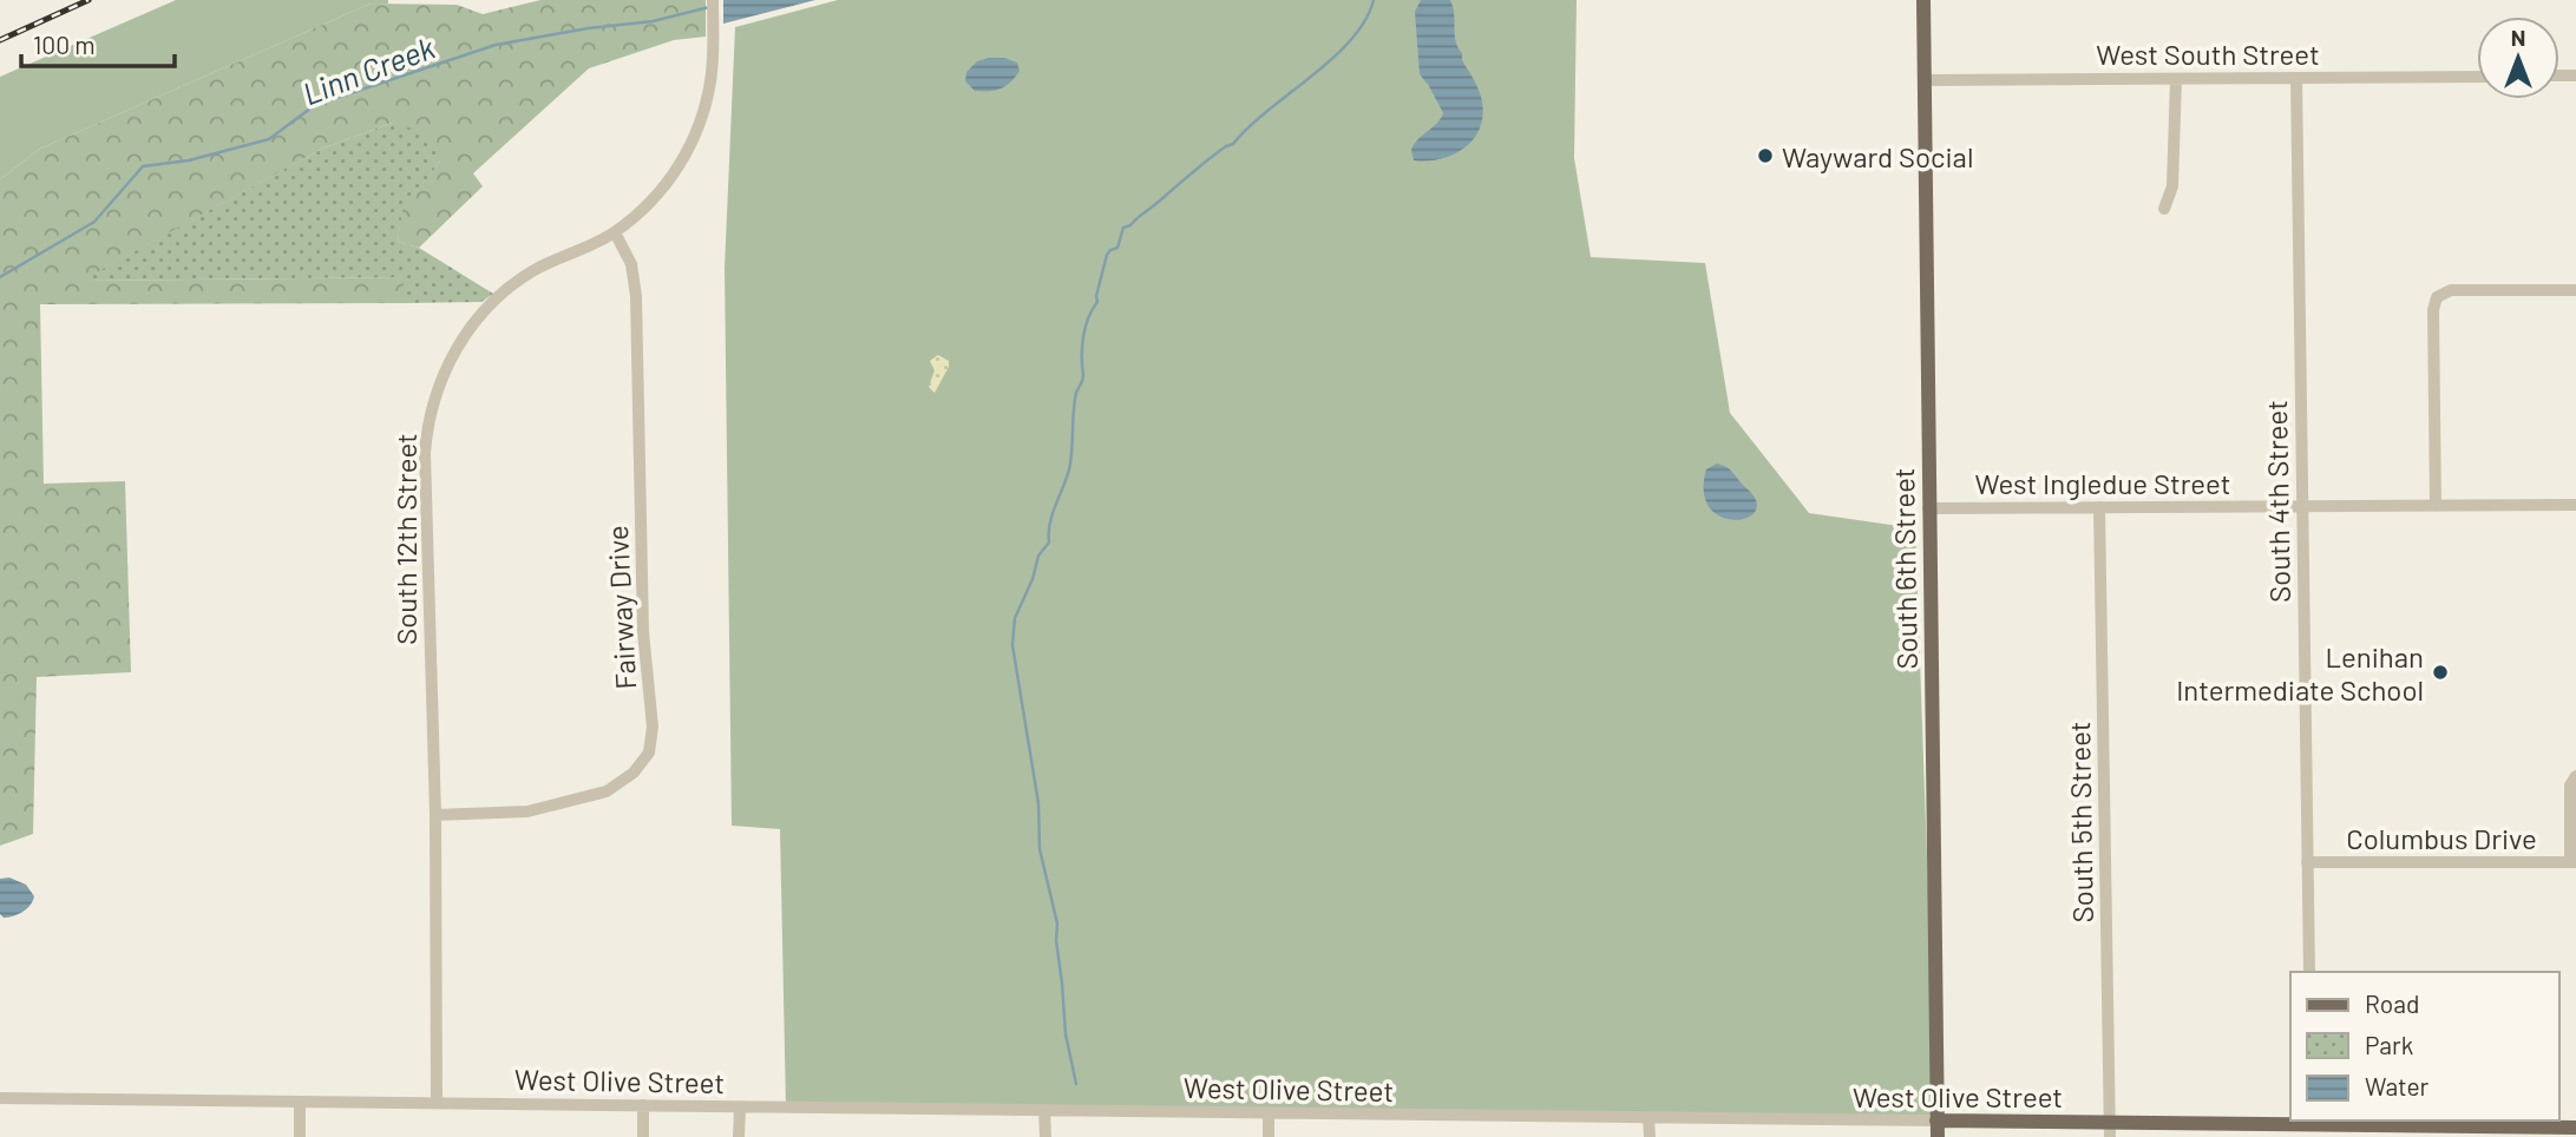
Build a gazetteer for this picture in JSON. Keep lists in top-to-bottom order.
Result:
{
  "streets": {
    "main road": ["South 6th Street", "West Olive Street"],
    "street": [
      "West South Street",
      "West Ingledue Street",
      "South 4th Street",
      "South 12th Street",
      "Fairway Drive",
      "South 5th Street",
      "Columbus Drive"
    ]
  },
  "crossings": [
    ["West South Street", "South 4th Street"],
    ["West South Street", "South 6th Street"],
    ["West Ingledue Street", "South 4th Street"],
    ["West Ingledue Street", "South 6th Street"],
    ["West Ingledue Street", "South 5th Street"],
    ["South 4th Street", "Columbus Drive"],
    ["South 12th Street", "Fairway Drive"],
    ["South 12th Street", "West Olive Street"],
    ["South 6th Street", "West Olive Street"],
    ["South 5th Street", "West Olive Street"]
  ],
  "water": ["Linn Creek"],
  "places": ["Wayward Social", "Lenihan Intermediate School"],
  "legend": ["Road", "Park", "Water"],
  "scale_bar": "100 m",
  "north": "top"
}
